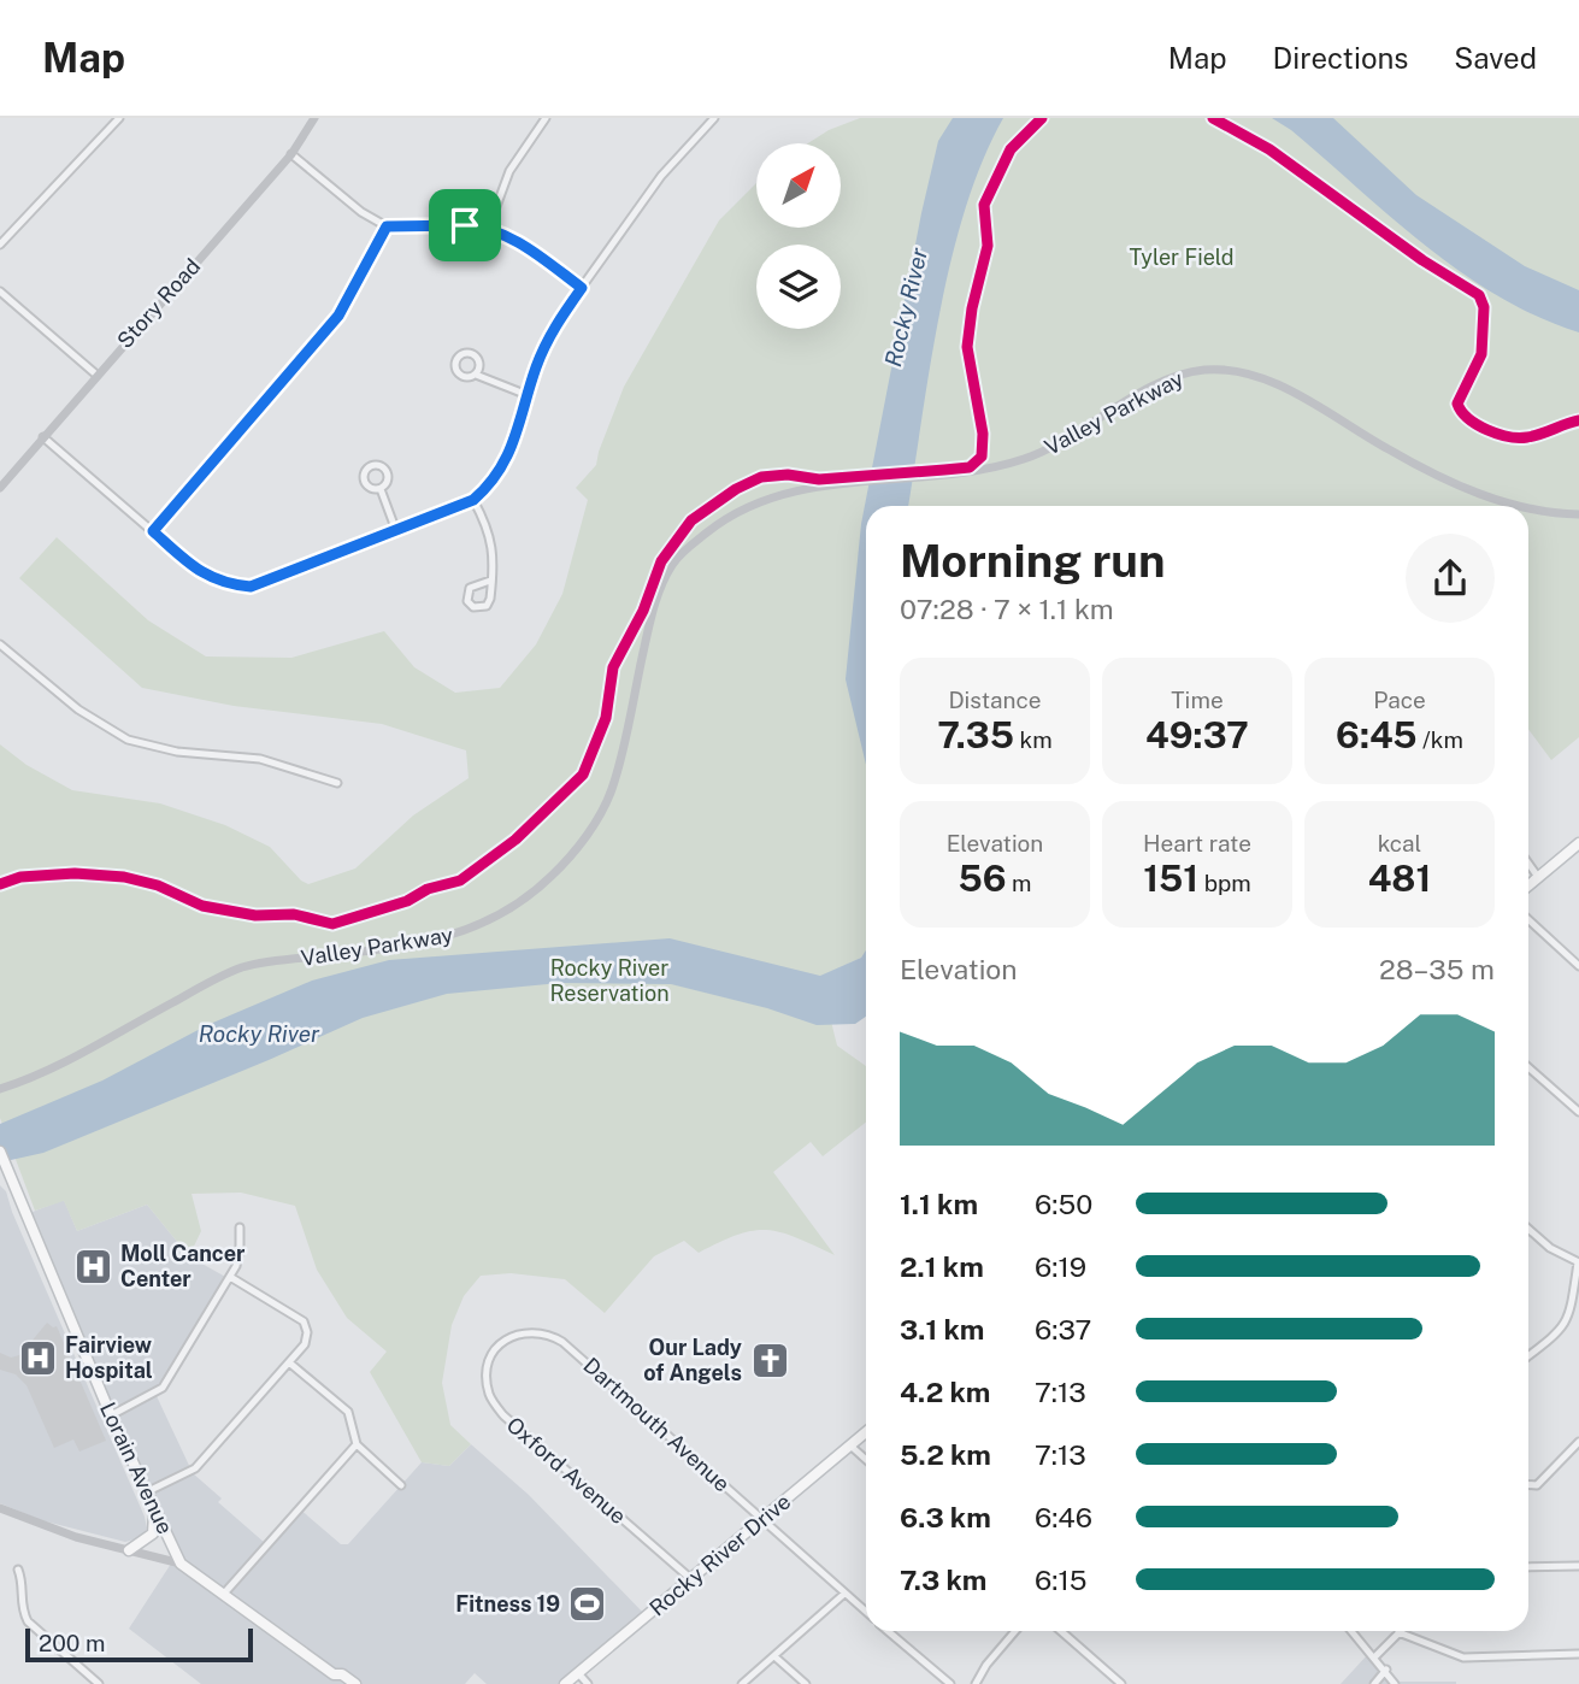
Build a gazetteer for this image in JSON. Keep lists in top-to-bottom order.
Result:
{
  "streets": {
    "main road": ["Lorain Avenue", "Rocky River Drive"],
    "street": [
      "Story Road",
      "Valley Parkway",
      "Dartmouth Avenue",
      "Oxford Avenue"
    ]
  },
  "crossings": [
    ["Dartmouth Avenue", "Oxford Avenue"],
    ["Dartmouth Avenue", "Rocky River Drive"],
    ["Oxford Avenue", "Rocky River Drive"]
  ],
  "water": ["Rocky River"],
  "parks": ["Tyler Field", "Rocky River Reservation"],
  "places": {
    "hospital": ["Moll Cancer Center", "Fairview Hospital"],
    "church": ["Our Lady of Angels"],
    "sports": ["Fitness 19"]
  },
  "scale_bar": "200 m",
  "north": "top right",
  "page": {
    "header": "Map",
    "nav": ["Map", "Directions", "Saved"],
    "heading": ["Morning run", "07:28 · 7 × 1.1 km"],
    "stats": [
      ["Distance", "7.35 km"],
      ["Time", "49:37"],
      ["Pace", "6:45 /km"],
      ["Elevation", "56 m"],
      ["Heart rate", "151 bpm"],
      ["kcal", "481"]
    ],
    "chart": ["Elevation", "28–35 m"],
    "list": [
      {
        "name": "1.1 km",
        "note": "6:50"
      },
      {
        "name": "2.1 km",
        "note": "6:19"
      },
      {
        "name": "3.1 km",
        "note": "6:37"
      },
      {
        "name": "4.2 km",
        "note": "7:13"
      },
      {
        "name": "5.2 km",
        "note": "7:13"
      },
      {
        "name": "6.3 km",
        "note": "6:46"
      },
      {
        "name": "7.3 km",
        "note": "6:15"
      }
    ],
    "scale": "200 m"
  }
}
